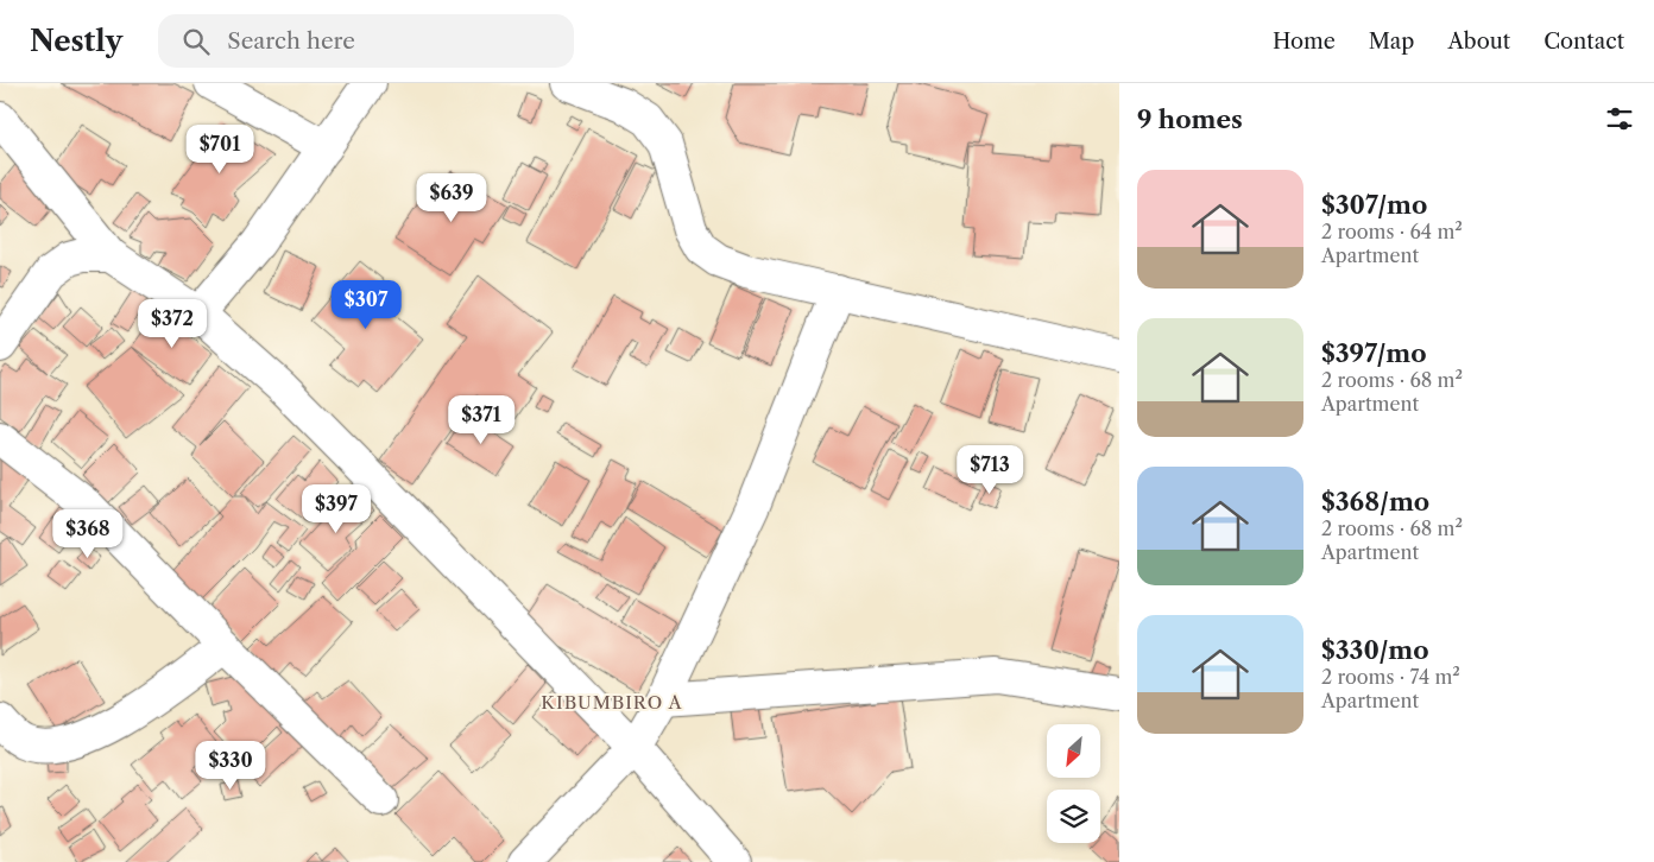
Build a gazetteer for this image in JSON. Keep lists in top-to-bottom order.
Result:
{
  "districts": ["KIBUMBIRO A"],
  "north": "bottom left",
  "page": {
    "header": "Nestly",
    "search": "Search here",
    "nav": [
      "Home",
      "Map",
      "About",
      "Contact"
    ],
    "heading": "9 homes",
    "price": [
      "$701",
      "$639",
      "$307",
      "$372",
      "$371",
      "$713",
      "$397",
      "$368",
      "$330"
    ],
    "list": [
      {
        "name": "$307/mo",
        "note": "2 rooms · 64 m² · Apartment"
      },
      {
        "name": "$397/mo",
        "note": "2 rooms · 68 m² · Apartment"
      },
      {
        "name": "$368/mo",
        "note": "2 rooms · 68 m² · Apartment"
      },
      {
        "name": "$330/mo",
        "note": "2 rooms · 74 m² · Apartment"
      }
    ]
  }
}
